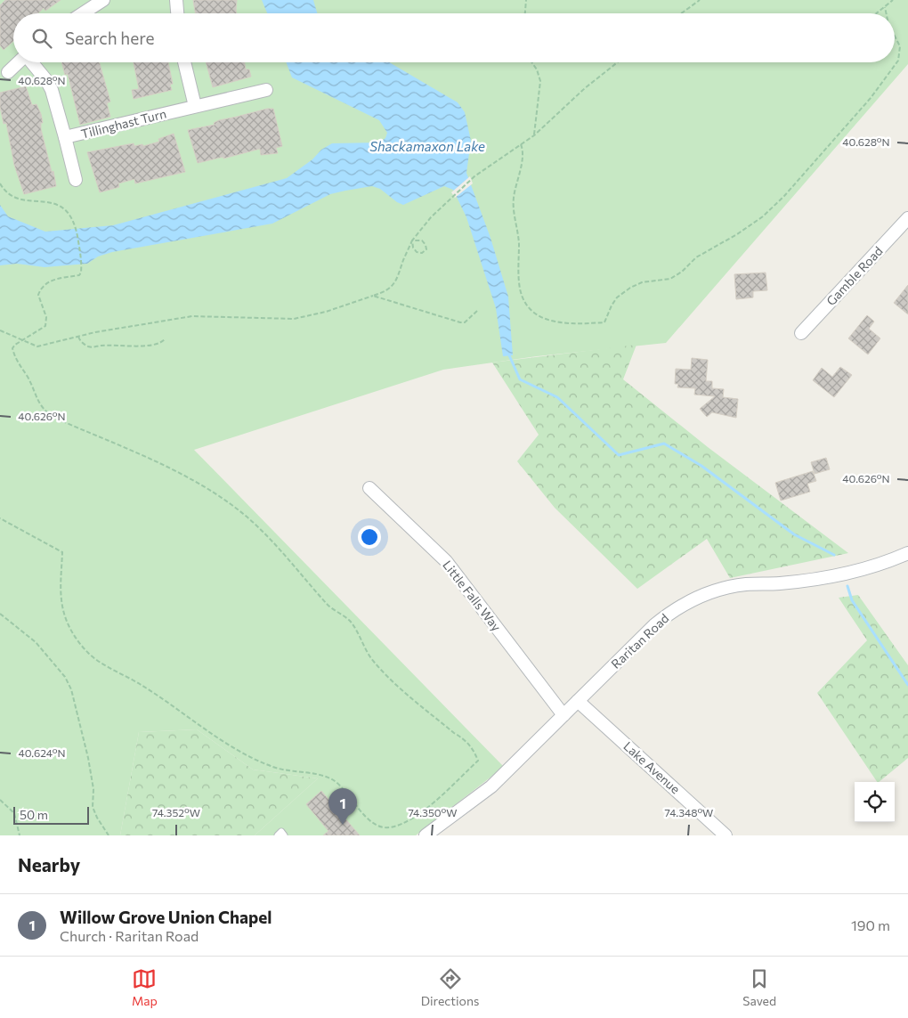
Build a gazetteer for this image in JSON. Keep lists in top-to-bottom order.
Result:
{
  "streets": {
    "street": [
      "Tillinghast Turn",
      "Gamble Road",
      "Little Falls Way",
      "Raritan Road",
      "Lake Avenue"
    ]
  },
  "crossings": [
    ["Little Falls Way", "Raritan Road"],
    ["Raritan Road", "Lake Avenue"]
  ],
  "water": ["Shackamaxon Lake"],
  "scale_bar": "50 m",
  "page": {
    "search": "Search here",
    "pins": "1",
    "scale": "50 m",
    "heading": "Nearby",
    "list": [
      {
        "mark": "1",
        "name": "Willow Grove Union Chapel",
        "note": "Church · Raritan Road",
        "value": "190 m"
      }
    ],
    "nav": ["Map", "Directions", "Saved"]
  },
  "coordinates": [
    "40.628°N",
    "40.626°N",
    "40.624°N",
    "74.352°W",
    "74.350°W",
    "74.348°W"
  ]
}
